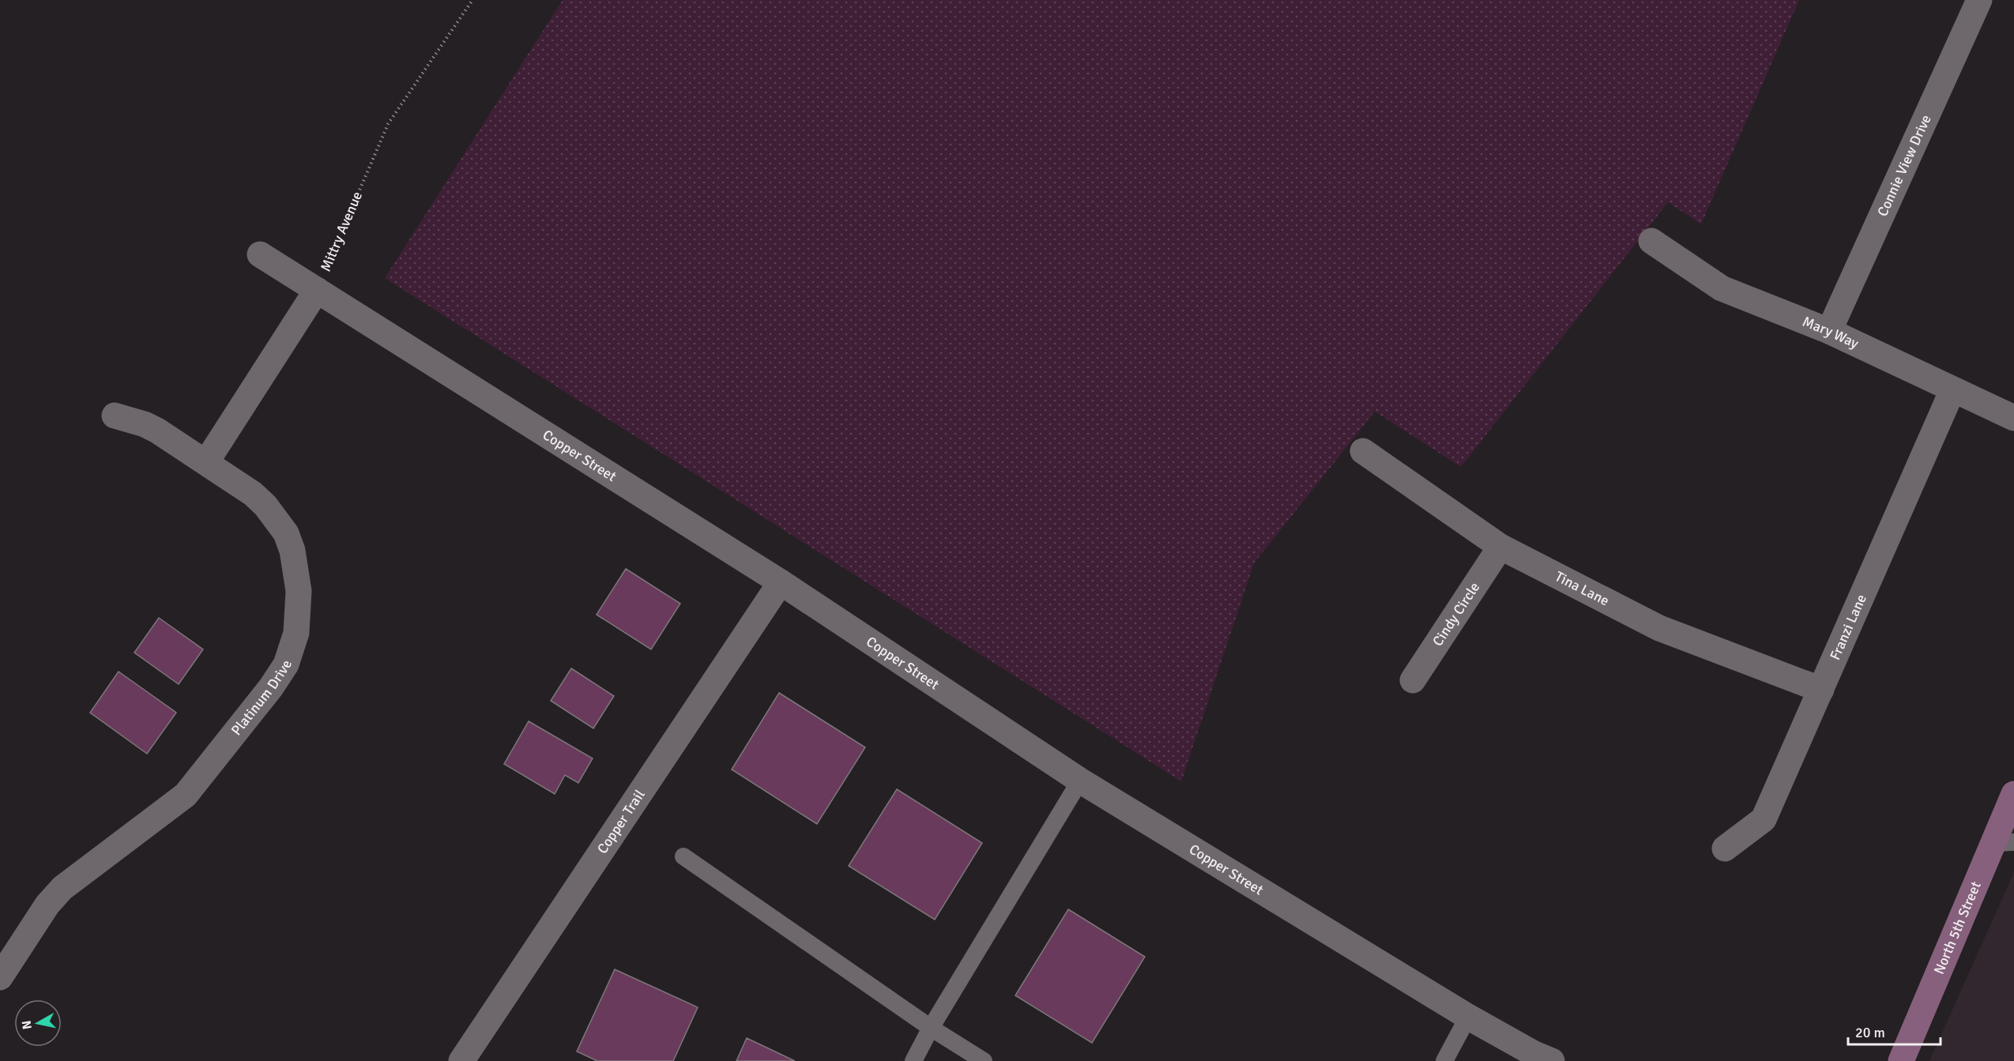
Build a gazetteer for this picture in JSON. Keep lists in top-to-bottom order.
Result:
{
  "streets": {
    "street": [
      "Connie View Drive",
      "Mittry Avenue",
      "Mary Way",
      "Copper Street",
      "Tina Lane",
      "Cindy Circle",
      "Franzi Lane",
      "Platinum Drive",
      "Copper Trail",
      "North 5th Street"
    ]
  },
  "crossings": [
    ["Connie View Drive", "Mary Way"],
    ["Mittry Avenue", "Copper Street"],
    ["Mittry Avenue", "Platinum Drive"],
    ["Mary Way", "Franzi Lane"],
    ["Copper Street", "Copper Trail"],
    ["Tina Lane", "Cindy Circle"],
    ["Tina Lane", "Franzi Lane"]
  ],
  "scale_bar": "20 m",
  "north": "left"
}
